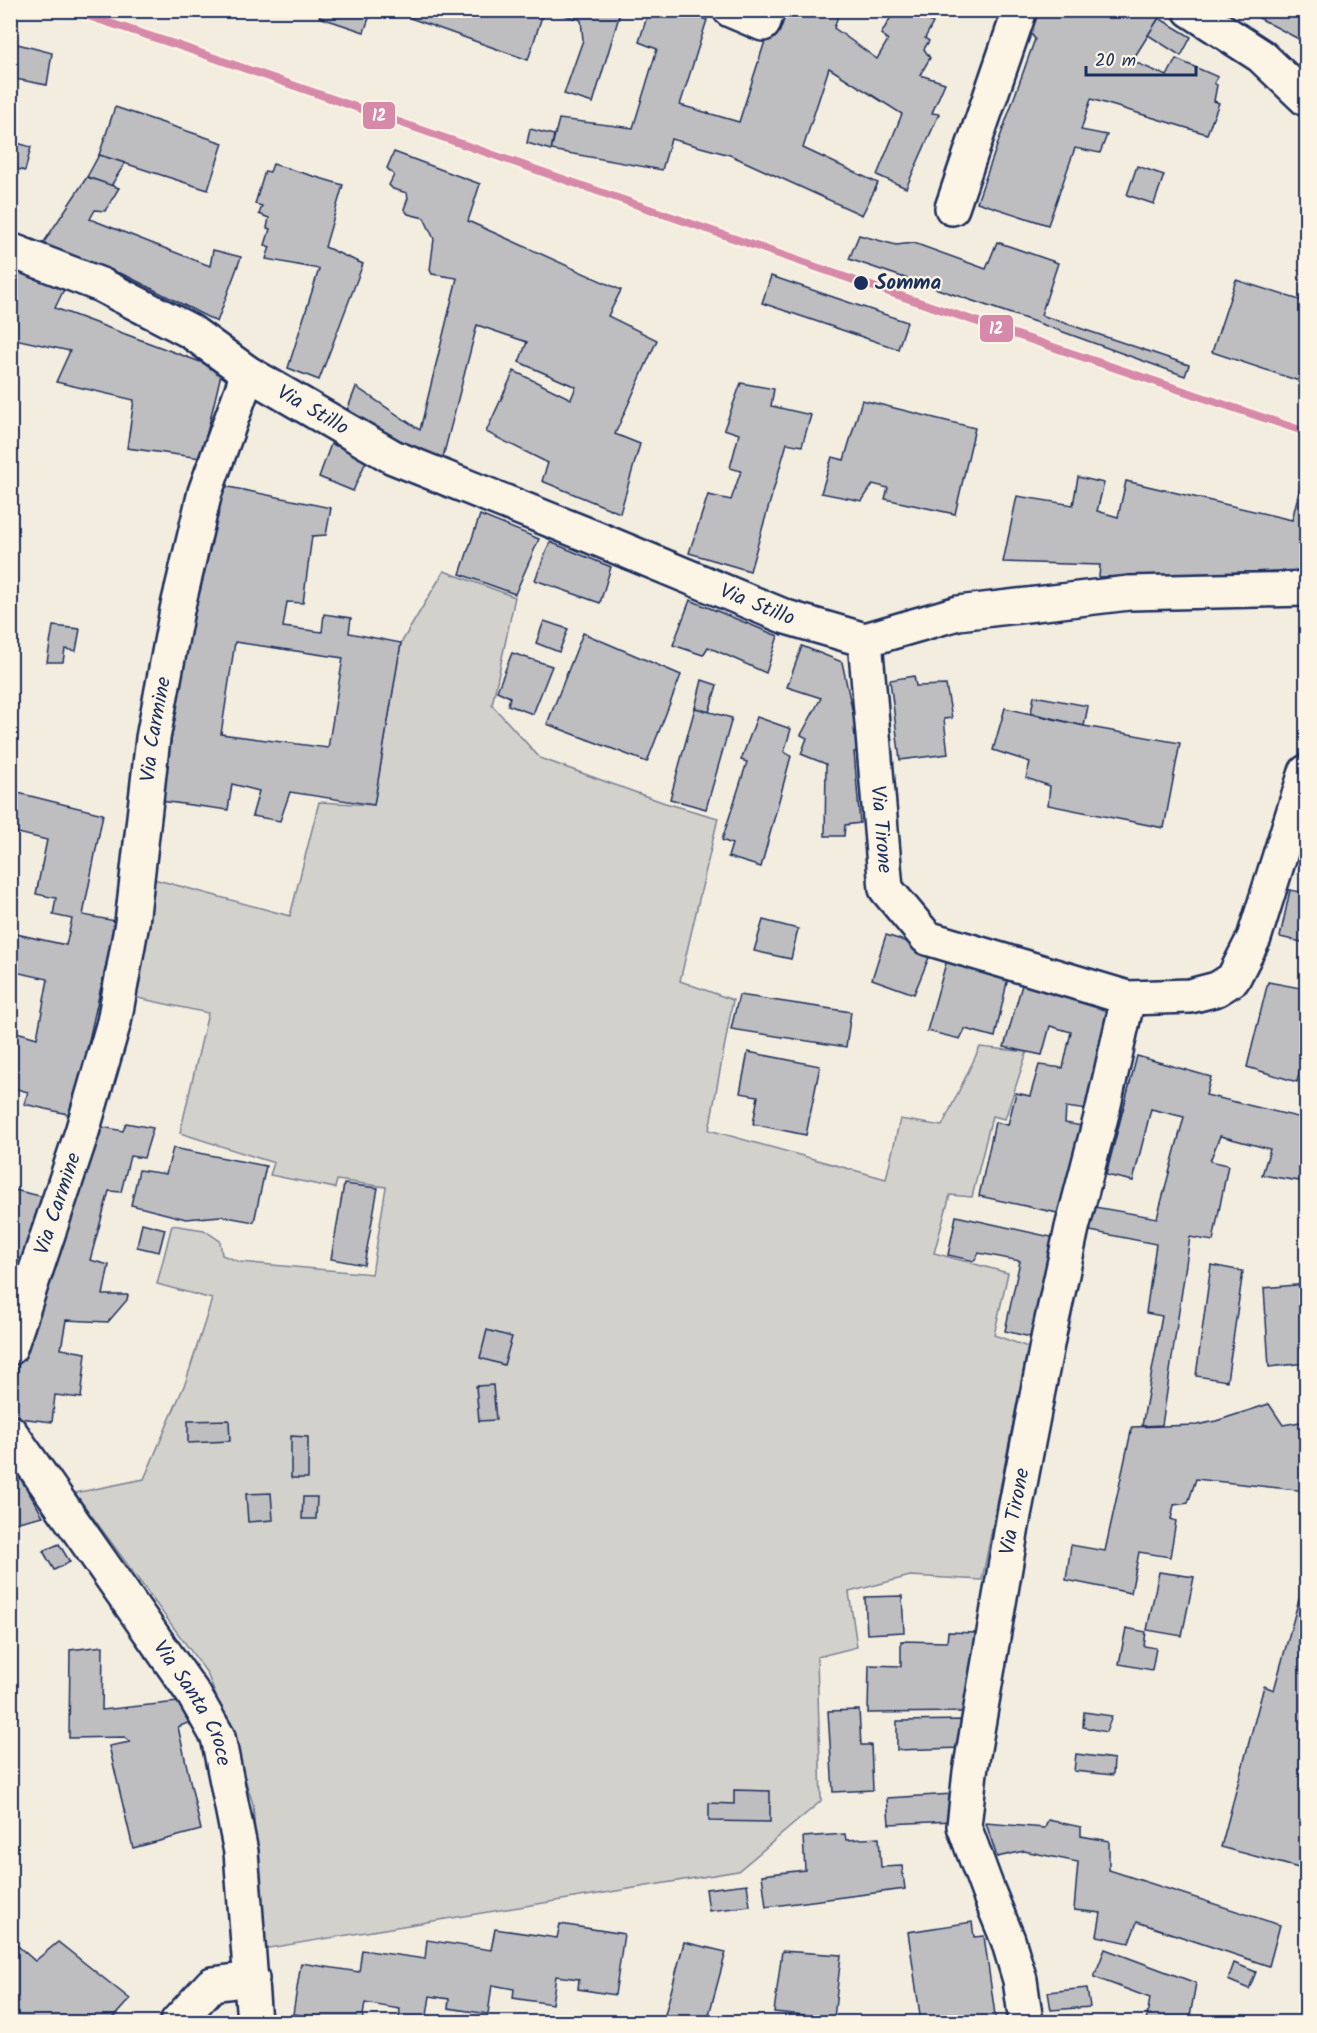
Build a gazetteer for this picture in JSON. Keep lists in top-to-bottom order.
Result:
{
  "streets": {
    "street": [
      "Via Stillo",
      "Via Carmine",
      "Via Tirone",
      "Via Santa Croce"
    ]
  },
  "crossings": [
    ["Via Stillo", "Via Carmine"],
    ["Via Stillo", "Via Tirone"]
  ],
  "places": ["Somma"],
  "lines": ["transit line 12"],
  "scale_bar": "20 m"
}
